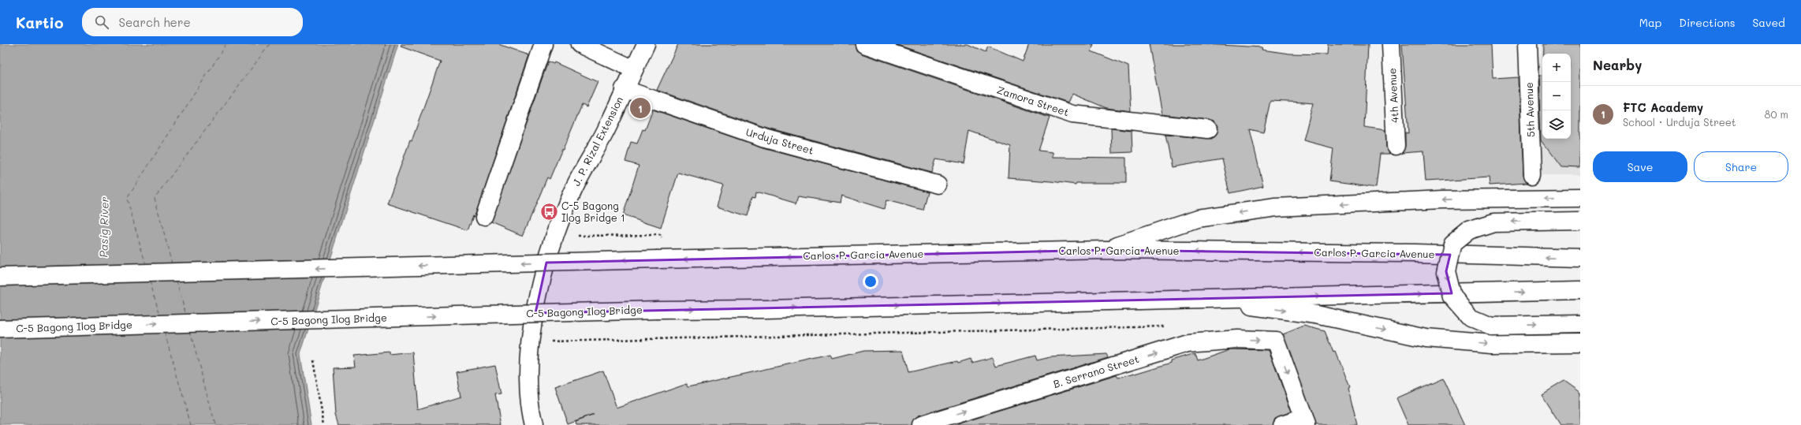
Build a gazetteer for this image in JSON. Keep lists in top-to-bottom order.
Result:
{
  "streets": {
    "main road": [
      "4th Avenue",
      "Zamora Street",
      "5th Avenue",
      "J. P. Rizal Extension",
      "Urduja Street",
      "Carlos P. Garcia Avenue",
      "C-5 Bagong Ilog Bridge",
      "B. Serrano Street"
    ]
  },
  "crossings": [
    ["J. P. Rizal Extension", "Urduja Street"]
  ],
  "one_way": ["C-5 Bagong Ilog Bridge"],
  "water": ["Pasig River"],
  "places": {
    "bus stop": ["C-5 Bagong Ilog Bridge 1"]
  },
  "page": {
    "header": "Kartio",
    "search": "Search here",
    "nav": ["Map", "Directions", "Saved"],
    "heading": "Nearby",
    "map_buttons": ["+", "−"],
    "list": [
      {
        "mark": "1",
        "name": "FTC Academy",
        "note": "School · Urduja Street",
        "value": "80 m"
      }
    ],
    "pins": "1",
    "buttons": ["Save", "Share"]
  }
}
